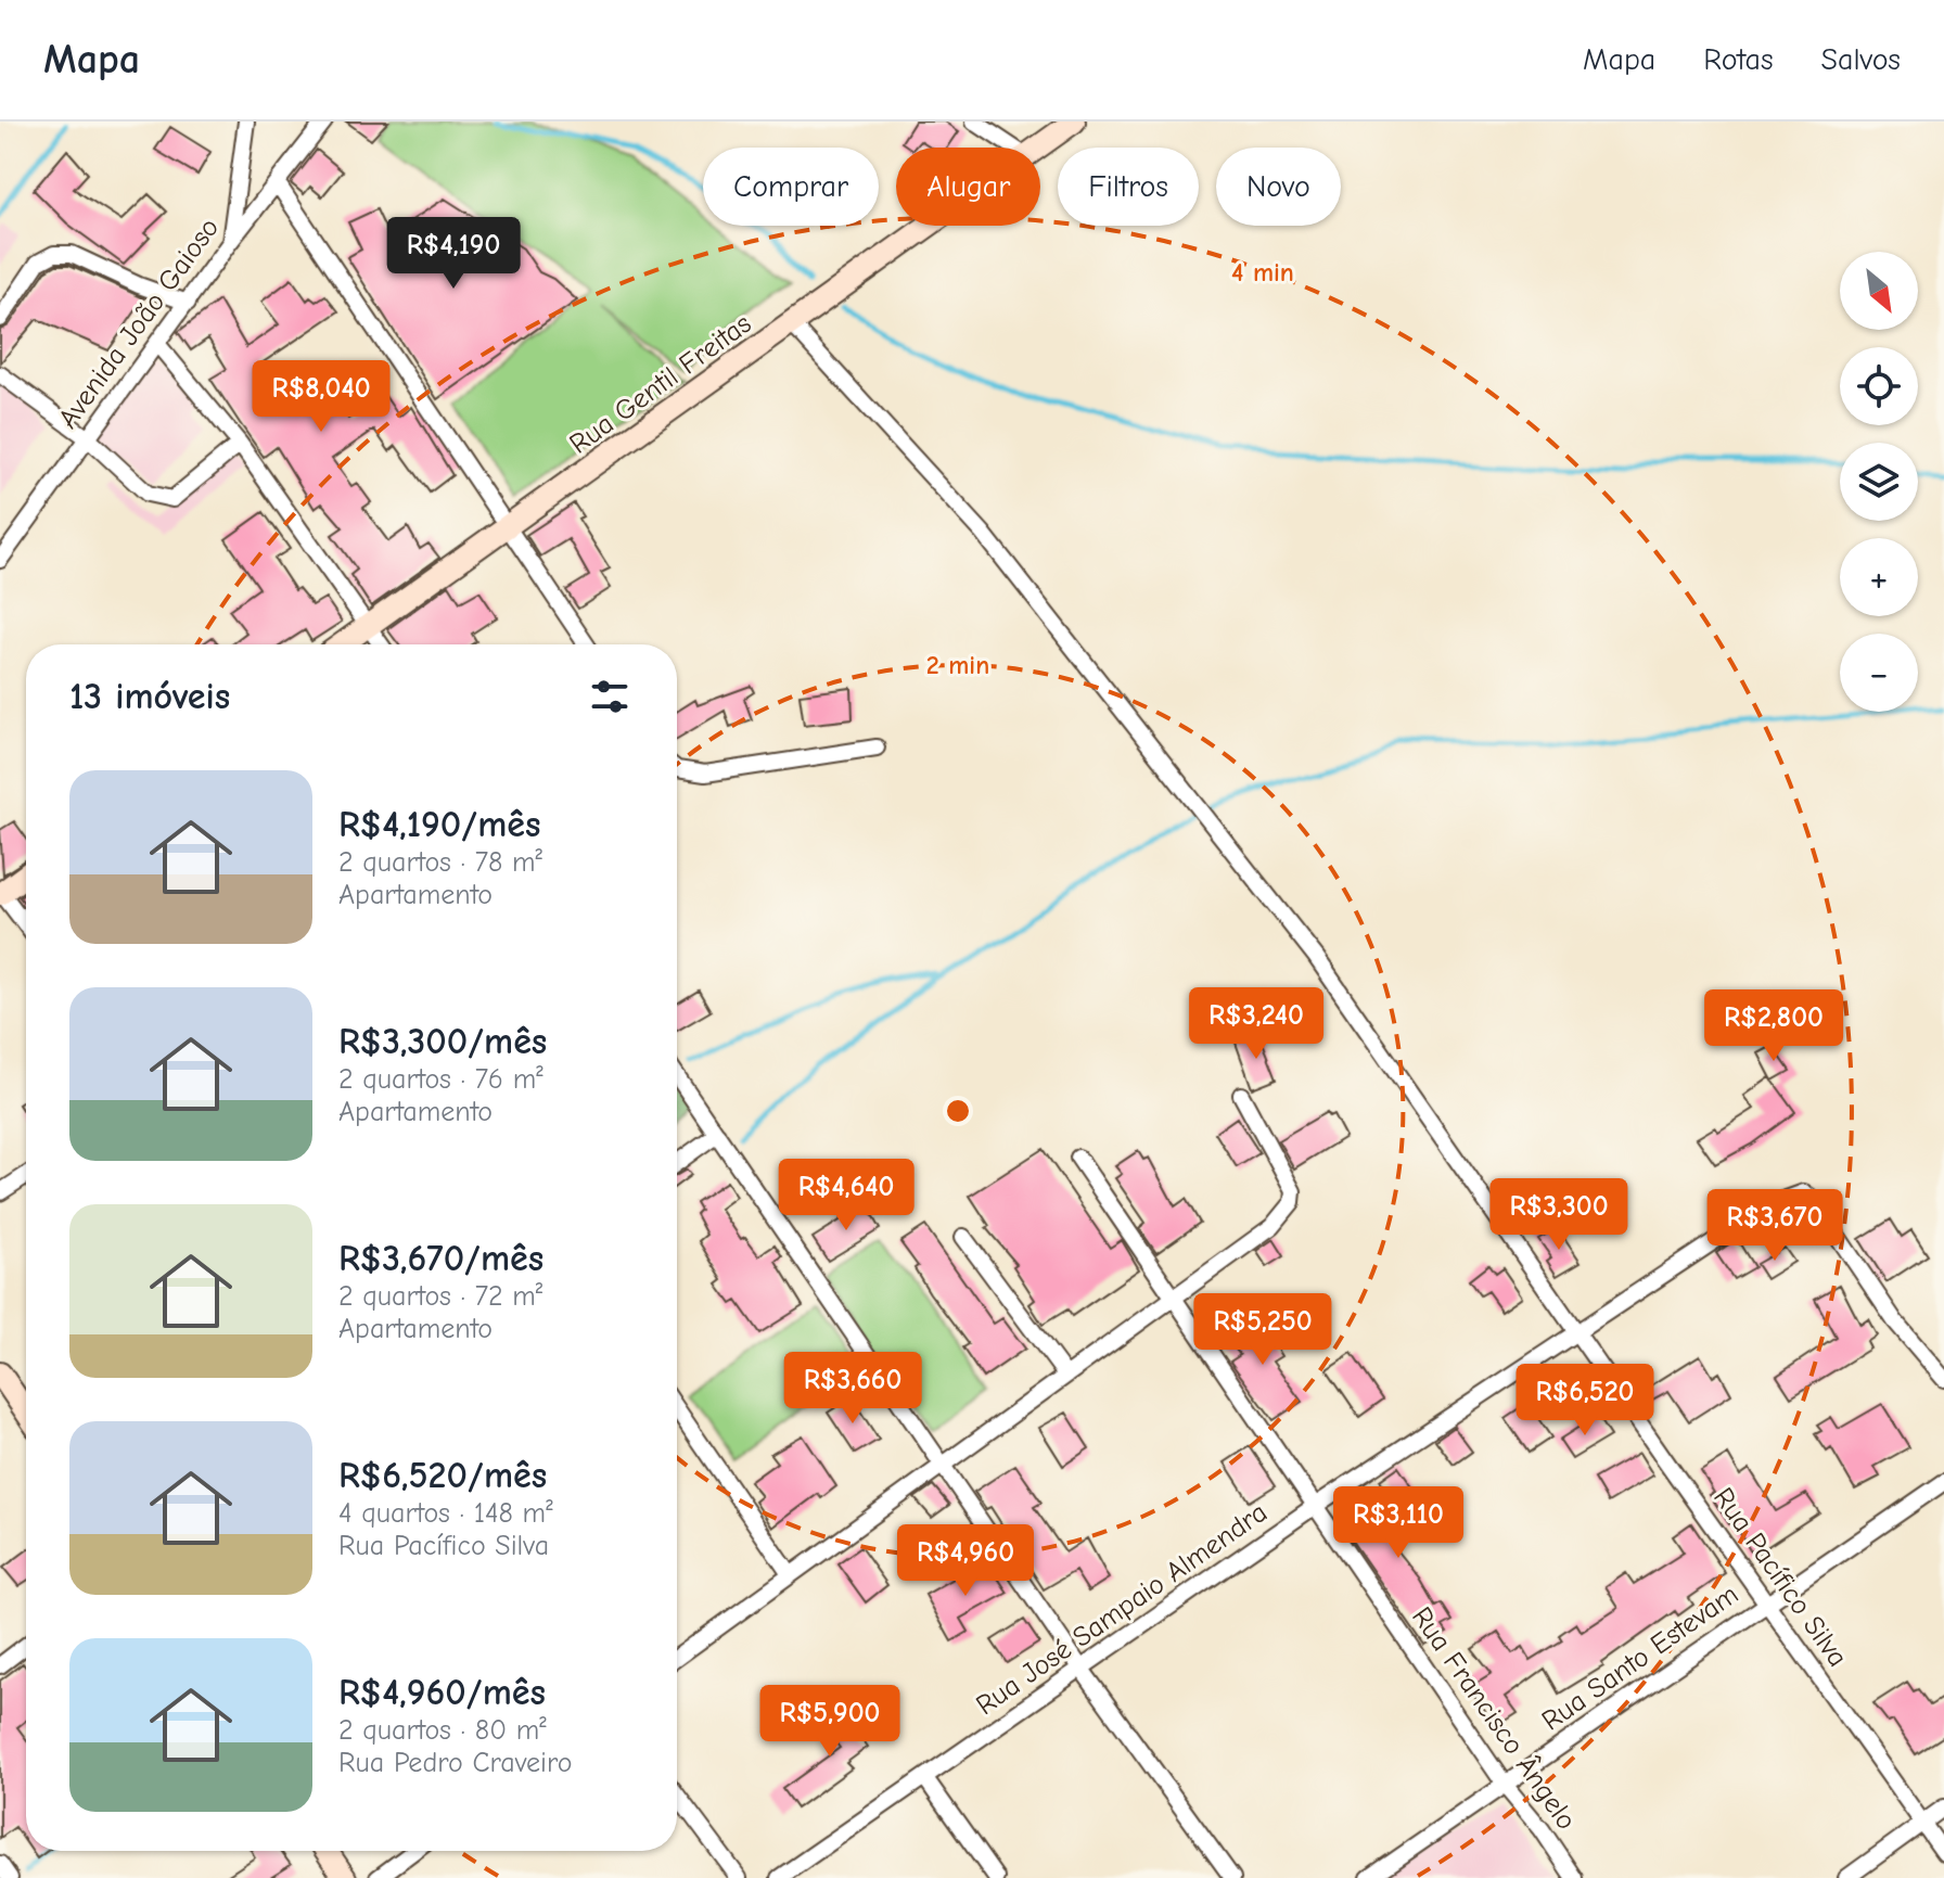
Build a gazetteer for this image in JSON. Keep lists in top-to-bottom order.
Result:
{
  "streets": {
    "main road": ["Rua Gentil Freitas"],
    "street": [
      "Avenida João Gaioso",
      "Rua Pacífico Silva",
      "Rua José Sampaio Almendra",
      "Rua Santo Estevam",
      "Rua Francisco Ângelo"
    ]
  },
  "crossings": [
    ["Rua Gentil Freitas", "Rua Pacífico Silva"],
    ["Rua Pacífico Silva", "Rua José Sampaio Almendra"],
    ["Rua Pacífico Silva", "Rua Santo Estevam"],
    ["Rua José Sampaio Almendra", "Rua Francisco Ângelo"],
    ["Rua Santo Estevam", "Rua Francisco Ângelo"]
  ],
  "north": "bottom right",
  "page": {
    "header": "Mapa",
    "nav": ["Mapa", "Rotas", "Salvos"],
    "chip": [
      "Comprar",
      "Alugar",
      "Filtros",
      "Novo"
    ],
    "price": [
      "R$4,190",
      "R$8,040",
      "R$3,240",
      "R$2,800",
      "R$4,640",
      "R$3,300",
      "R$3,670",
      "R$5,250",
      "R$3,660",
      "R$6,520",
      "R$3,110",
      "R$4,960",
      "R$5,900"
    ],
    "map_buttons": ["+", "−"],
    "heading": "13 imóveis",
    "list": [
      {
        "name": "R$4,190/mês",
        "note": "2 quartos · 78 m² · Apartamento"
      },
      {
        "name": "R$3,300/mês",
        "note": "2 quartos · 76 m² · Apartamento"
      },
      {
        "name": "R$3,670/mês",
        "note": "2 quartos · 72 m² · Apartamento"
      },
      {
        "name": "R$6,520/mês",
        "note": "4 quartos · 148 m² · Rua Pacífico Silva"
      },
      {
        "name": "R$4,960/mês",
        "note": "2 quartos · 80 m² · Rua Pedro Craveiro"
      }
    ]
  },
  "rings": ["4 min", "2 min"]
}
